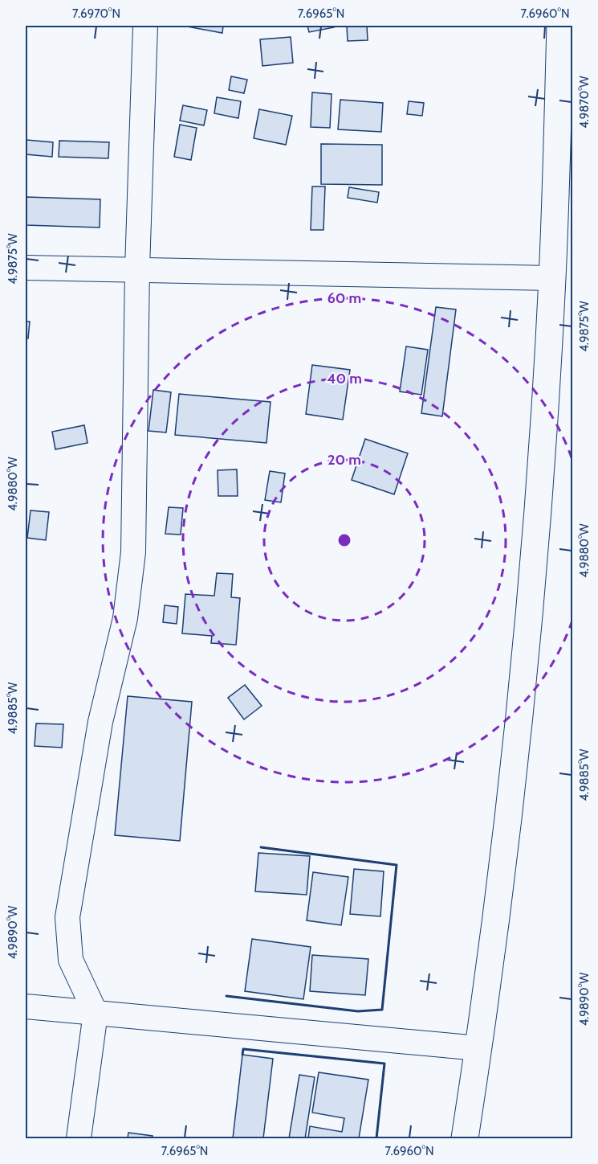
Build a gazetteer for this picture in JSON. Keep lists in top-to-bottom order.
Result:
{
  "coordinates": [
    "7.6970°N",
    "7.6965°N",
    "7.6960°N",
    "4.9870°W",
    "4.9875°W",
    "4.9880°W",
    "4.9885°W",
    "4.9890°W"
  ],
  "rings": ["60 m", "40 m", "20 m"]
}
